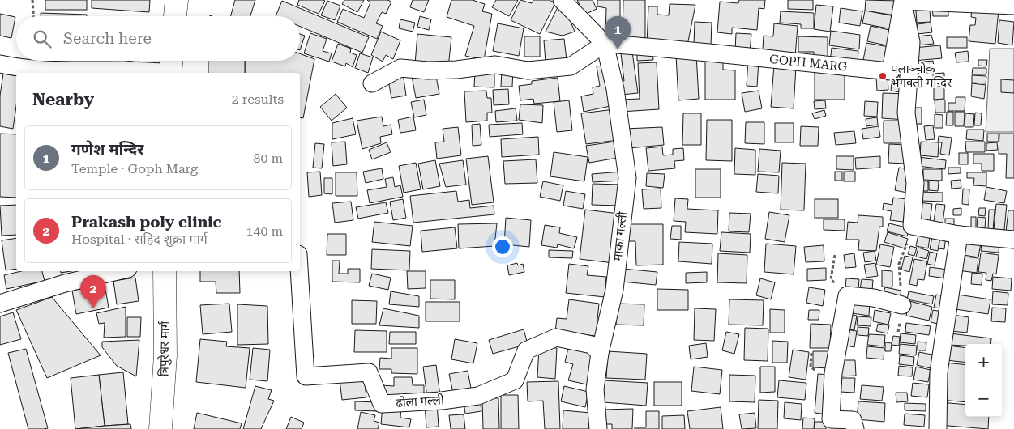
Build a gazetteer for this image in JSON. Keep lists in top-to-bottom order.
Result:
{
  "streets": {
    "highway": ["त्रिपुरेश्वर मार्ग"],
    "street": ["GOPH MARG", "माका गल्ली", "ढोला गल्ली"]
  },
  "crossings": [
    ["GOPH MARG", "माका गल्ली"],
    ["माका गल्ली", "ढोला गल्ली"]
  ],
  "places": ["पलाञ्चोक भगवती मन्दिर"],
  "page": {
    "pins": ["1", "2"],
    "search": "Search here",
    "heading": ["Nearby", "2 results"],
    "list": [
      {
        "mark": "1",
        "name": "गणेश मन्दिर",
        "note": "Temple · Goph Marg",
        "value": "80 m"
      },
      {
        "mark": "2",
        "name": "Prakash poly clinic",
        "note": "Hospital · सहिद शुक्रा मार्ग",
        "value": "140 m"
      }
    ],
    "map_buttons": ["+", "−"]
  }
}
